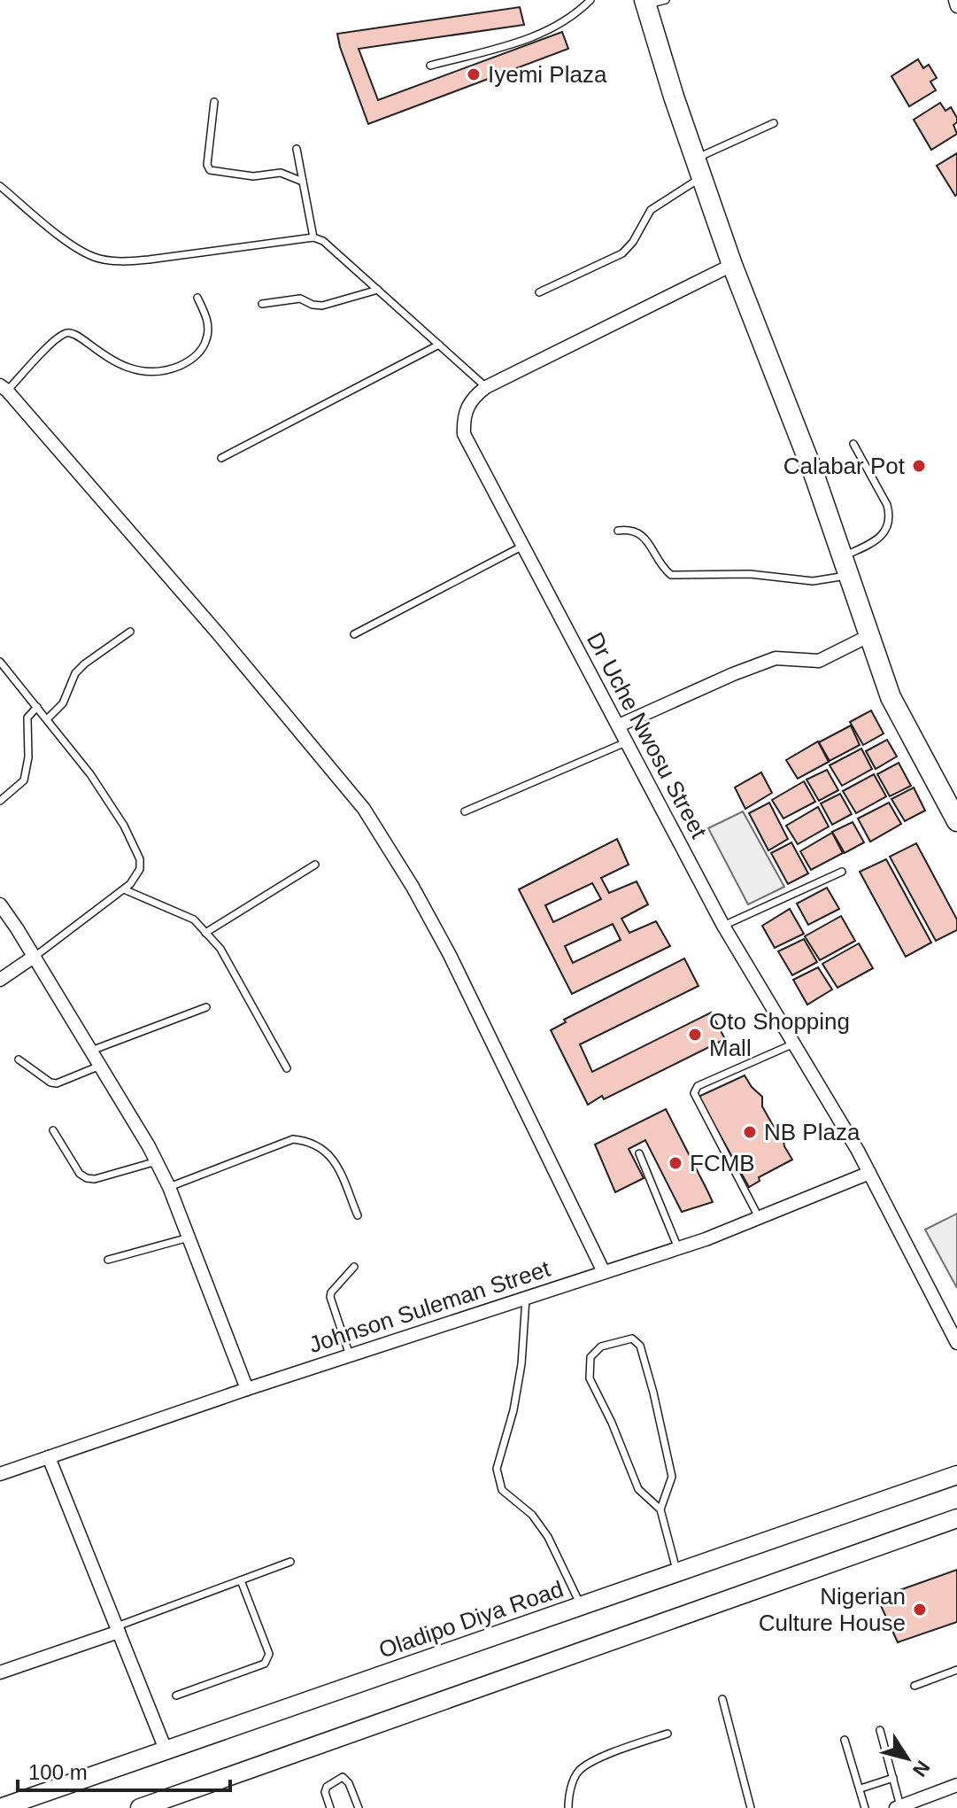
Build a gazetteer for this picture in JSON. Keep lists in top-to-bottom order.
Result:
{
  "streets": {
    "main road": ["Oladipo Diya Road"],
    "street": ["Dr Uche Nwosu Street", "Johnson Suleman Street"]
  },
  "crossings": [
    ["Dr Uche Nwosu Street", "Johnson Suleman Street"]
  ],
  "places": [
    "Iyemi Plaza",
    "Calabar Pot",
    "Oto Shopping Mall",
    "NB Plaza",
    "FCMB",
    "Nigerian Culture House"
  ],
  "scale_bar": "100 m",
  "north": "bottom right"
}
